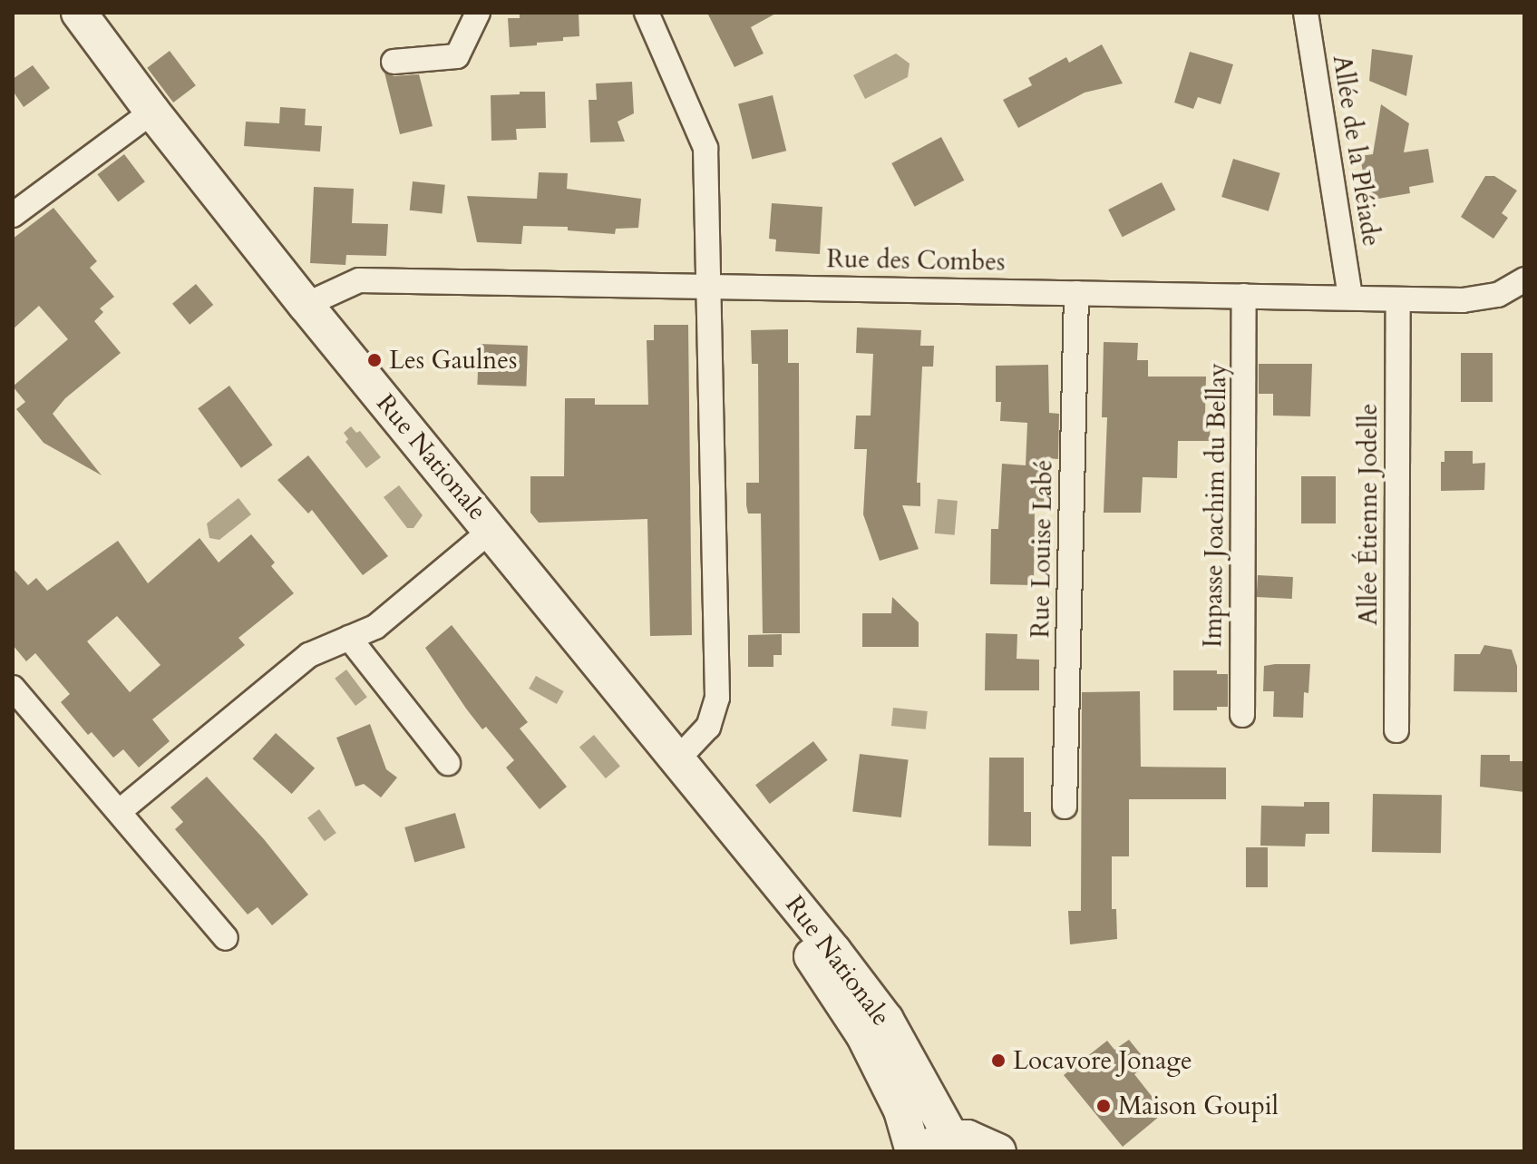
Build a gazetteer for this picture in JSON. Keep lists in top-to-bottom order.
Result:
{
  "streets": {
    "main road": ["Rue Nationale"],
    "street": [
      "Allée de la Pléiade",
      "Rue des Combes",
      "Impasse Joachim du Bellay",
      "Allée Étienne Jodelle",
      "Rue Louise Labé"
    ]
  },
  "crossings": [
    ["Allée de la Pléiade", "Rue des Combes"],
    ["Rue des Combes", "Rue Nationale"],
    ["Rue des Combes", "Impasse Joachim du Bellay"],
    ["Rue des Combes", "Allée Étienne Jodelle"],
    ["Rue des Combes", "Rue Louise Labé"]
  ],
  "places": ["Les Gaulnes", "Locavore Jonage", "Maison Goupil"]
}
